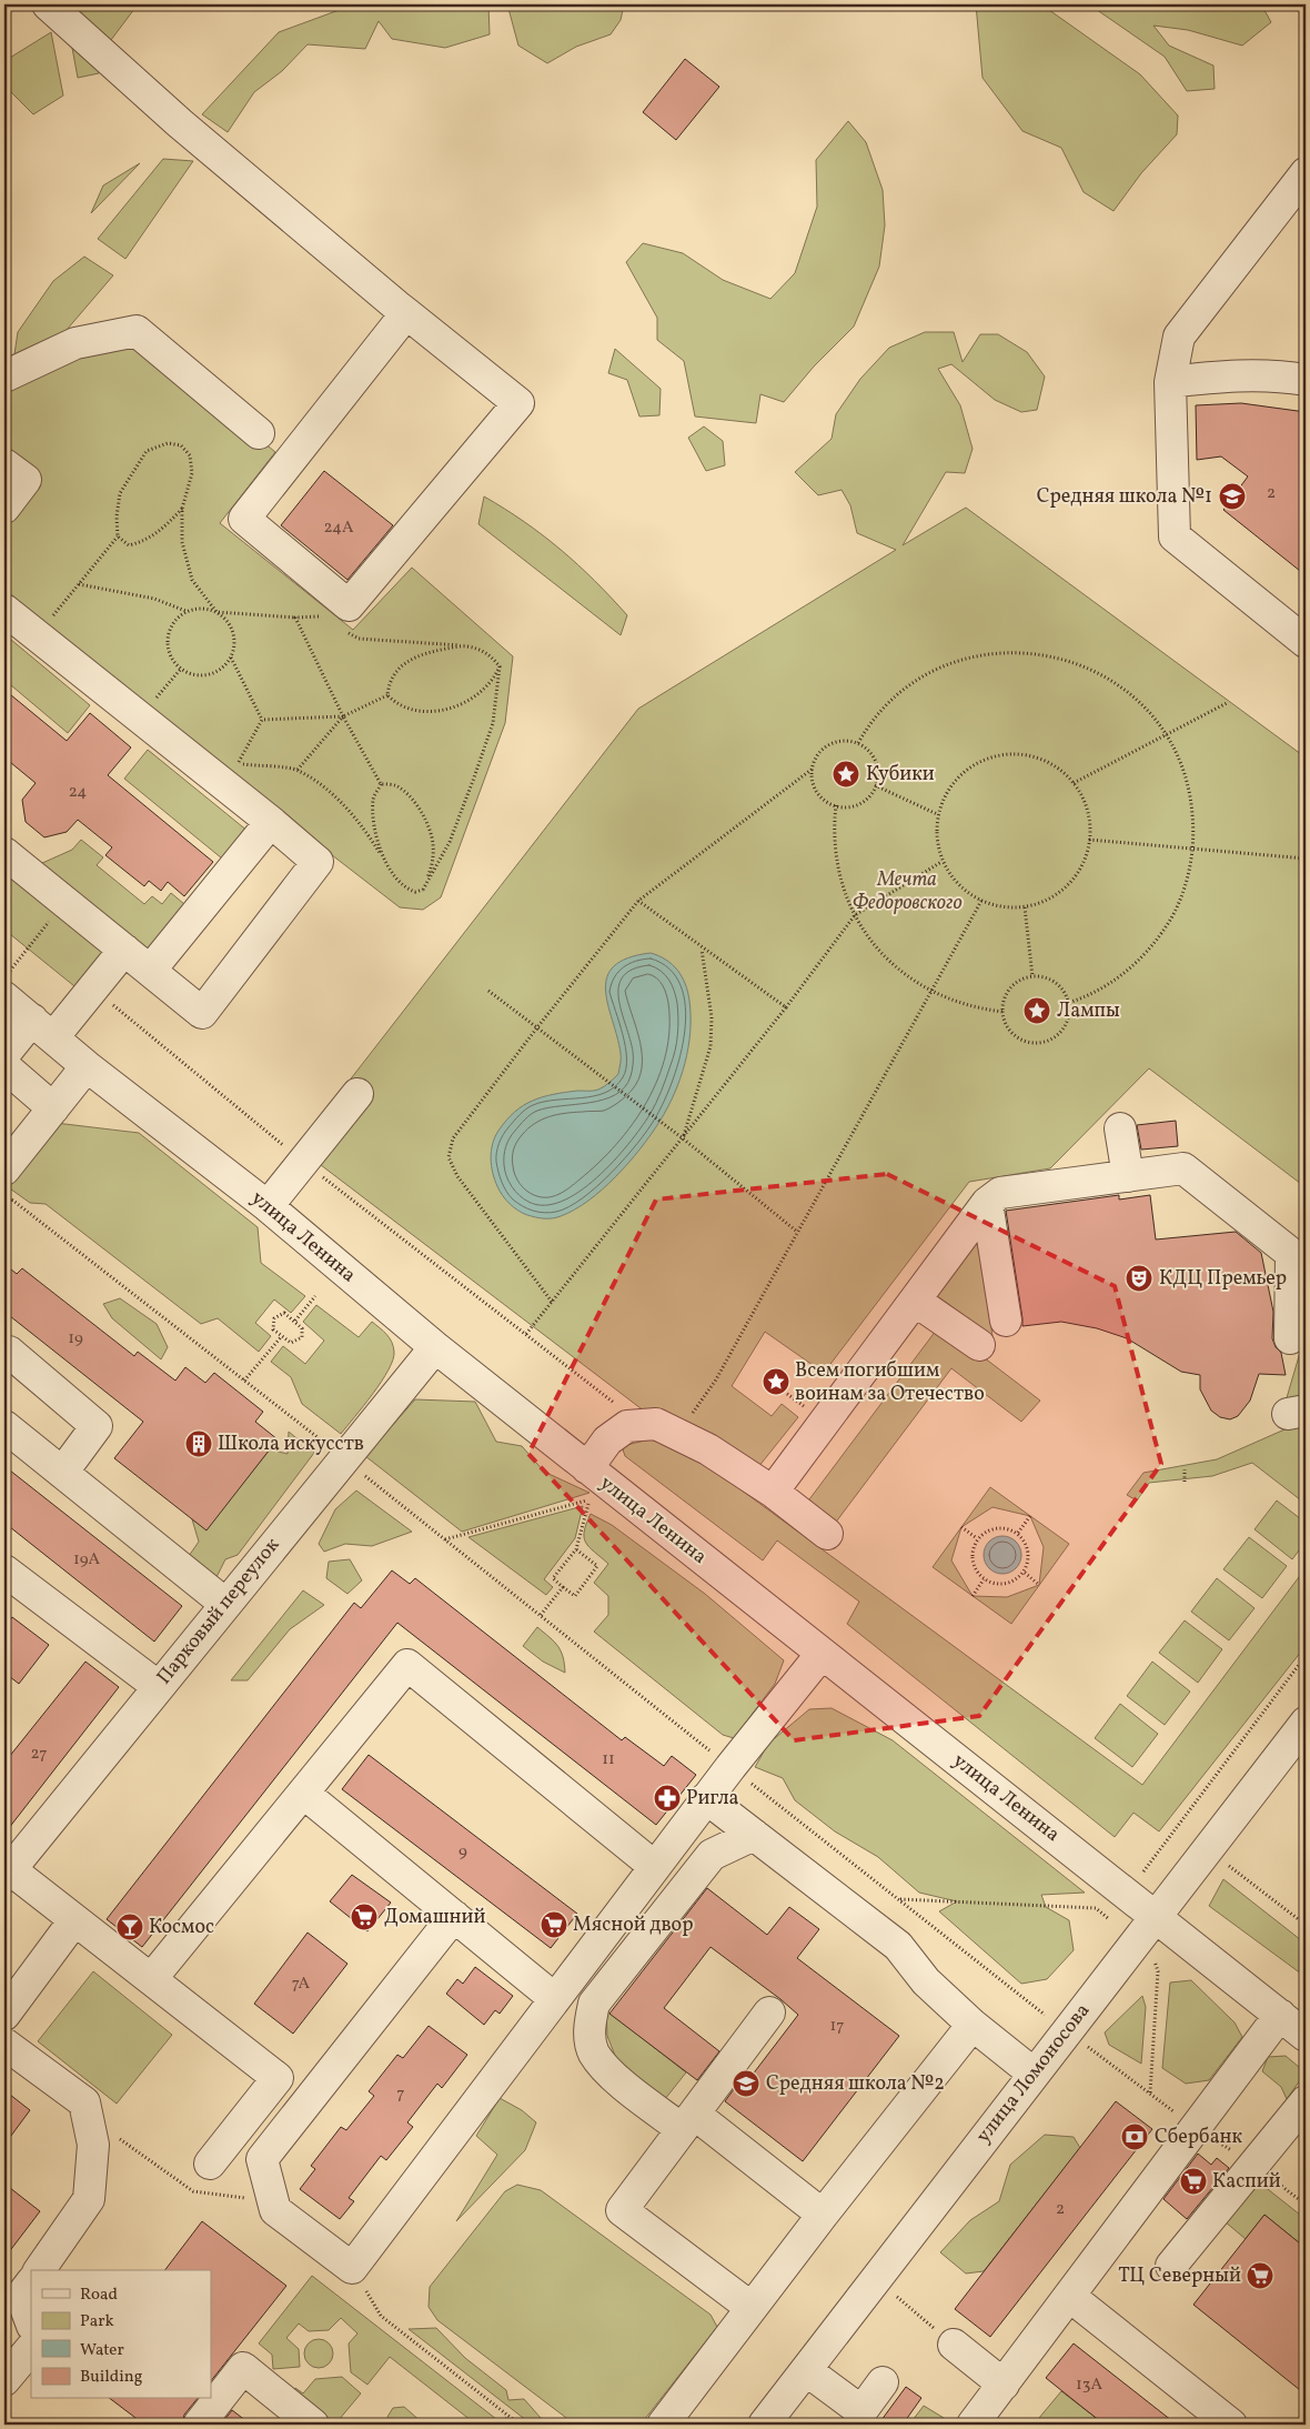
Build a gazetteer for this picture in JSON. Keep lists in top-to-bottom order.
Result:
{
  "streets": {
    "street": ["улица Ленина", "Парковый переулок", "улица Ломоносова"]
  },
  "crossings": [
    ["улица Ленина", "Парковый переулок"],
    ["улица Ленина", "улица Ломоносова"]
  ],
  "parks": ["Мечта Федоровского"],
  "places": {
    "school or university": ["Средняя школа №1", "Средняя школа №2"],
    "place": ["Кубики", "Лампы", "Всем погибшим воинам за Отечество"],
    "theatre": ["КДЦ Премьер"],
    "building": ["Школа искусств"],
    "pharmacy": ["Ригла"],
    "supermarket": [
      "Домашний",
      "Мясной двор",
      "Каспий",
      "ТЦ Северный"
    ],
    "bar": ["Космос"],
    "bank": ["Сбербанк"]
  },
  "house_numbers": [
    "2",
    "24А",
    "24",
    "19",
    "19А",
    "27",
    "11",
    "9",
    "7А",
    "17",
    "7",
    "2",
    "13А"
  ],
  "legend": [
    "Road",
    "Park",
    "Water",
    "Building"
  ]
}
